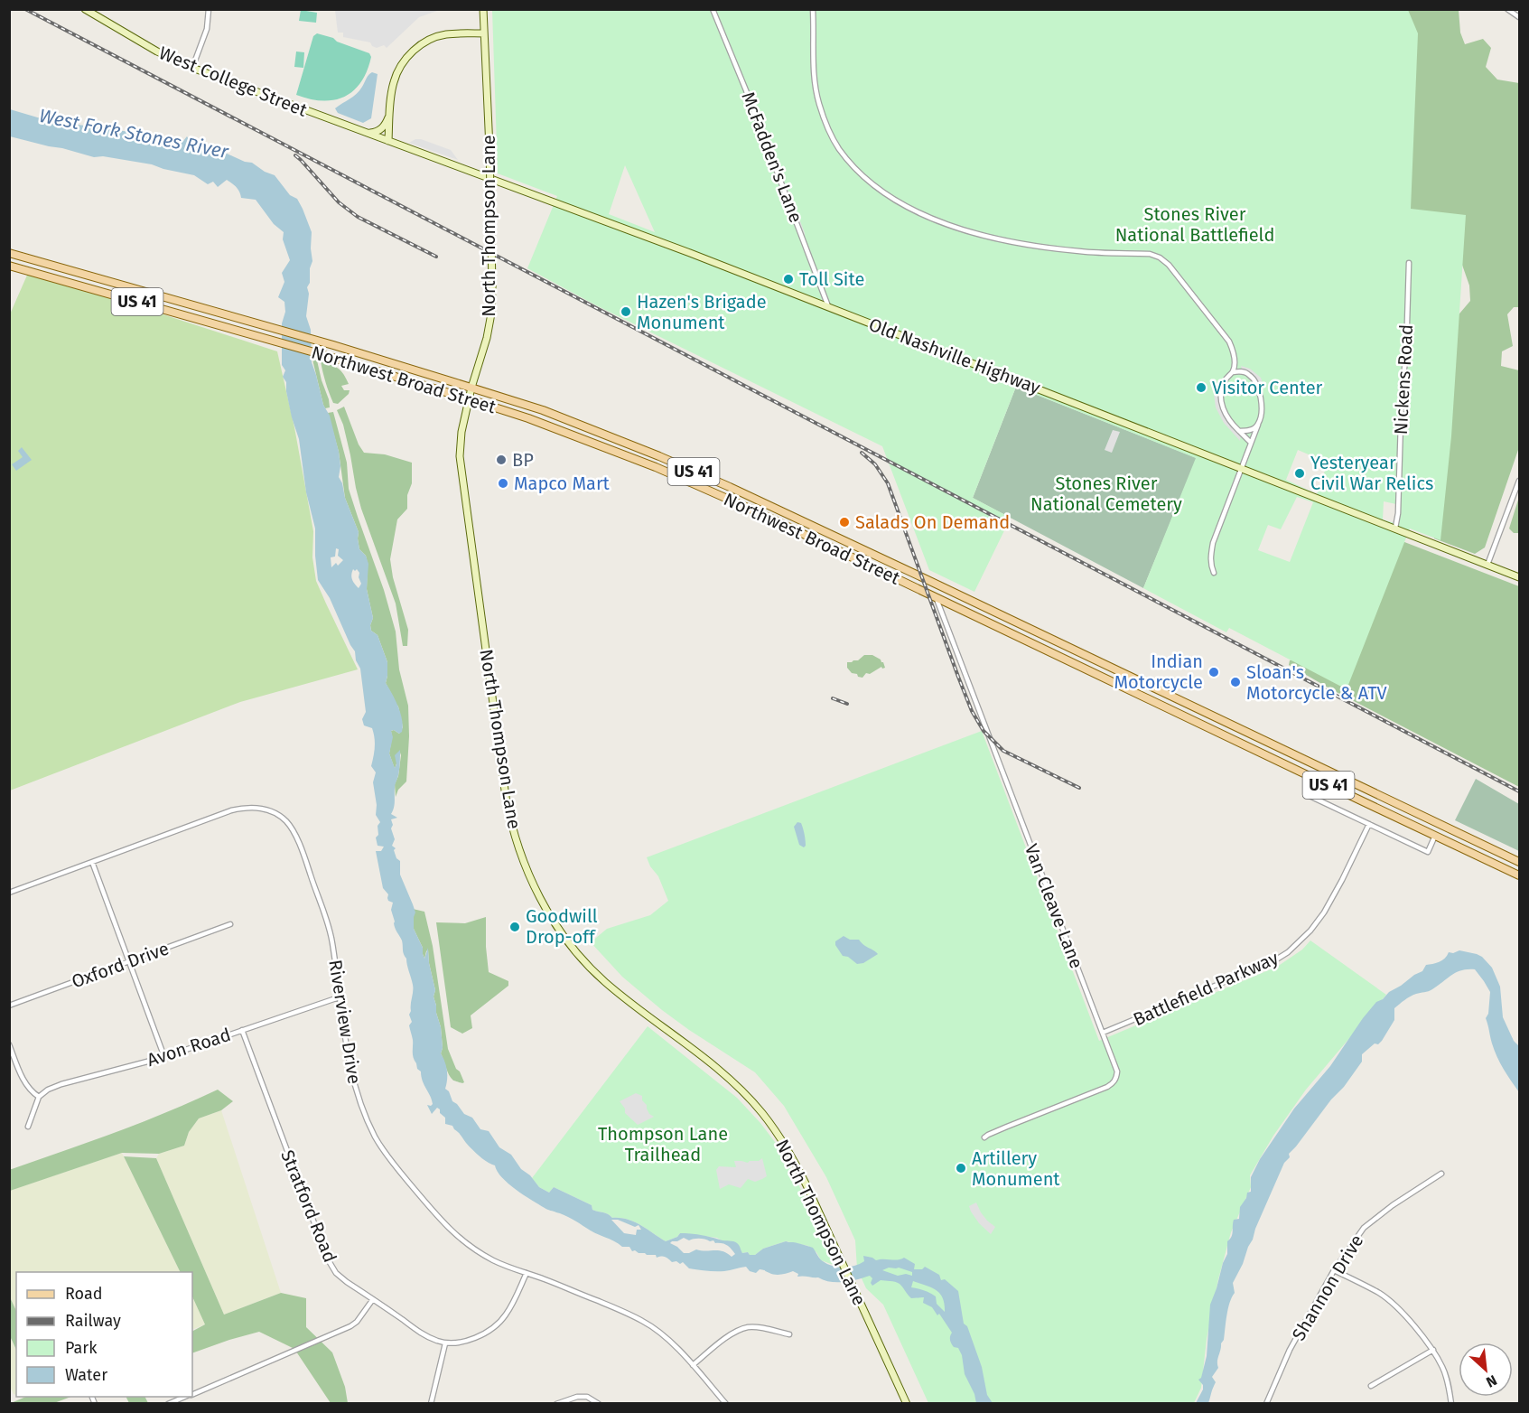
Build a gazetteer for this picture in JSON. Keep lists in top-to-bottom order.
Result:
{
  "streets": {
    "main road": [
      "West College Street",
      "North Thompson Lane",
      "US 41",
      "Old Nashville Highway",
      "Northwest Broad Street"
    ],
    "street": [
      "McFadden's Lane",
      "Nickens Road",
      "Van Cleave Lane",
      "Oxford Drive",
      "Battlefield Parkway",
      "Riverview Drive",
      "Avon Road",
      "Stratford Road",
      "Shannon Drive"
    ]
  },
  "crossings": [
    ["West College Street", "Old Nashville Highway"],
    ["McFadden's Lane", "Old Nashville Highway"],
    ["North Thompson Lane", "Northwest Broad Street"],
    ["Old Nashville Highway", "Nickens Road"],
    ["Northwest Broad Street", "Van Cleave Lane"],
    ["Van Cleave Lane", "Battlefield Parkway"],
    ["Riverview Drive", "Avon Road"],
    ["Avon Road", "Stratford Road"]
  ],
  "water": ["West Fork Stones River"],
  "parks": ["Stones River National Battlefield", "Stones River National Cemetery", "Thompson Lane Trailhead"],
  "places": [
    "Toll Site",
    "Hazen's Brigade Monument",
    "Visitor Center",
    "BP",
    "Yesteryear Civil War Relics",
    "Mapco Mart",
    "Salads On Demand",
    "Indian Motorcycle",
    "Sloan's Motorcycle & ATV",
    "Goodwill Drop-off",
    "Artillery Monument"
  ],
  "legend": [
    "Road",
    "Railway",
    "Park",
    "Water"
  ],
  "north": "bottom right"
}
